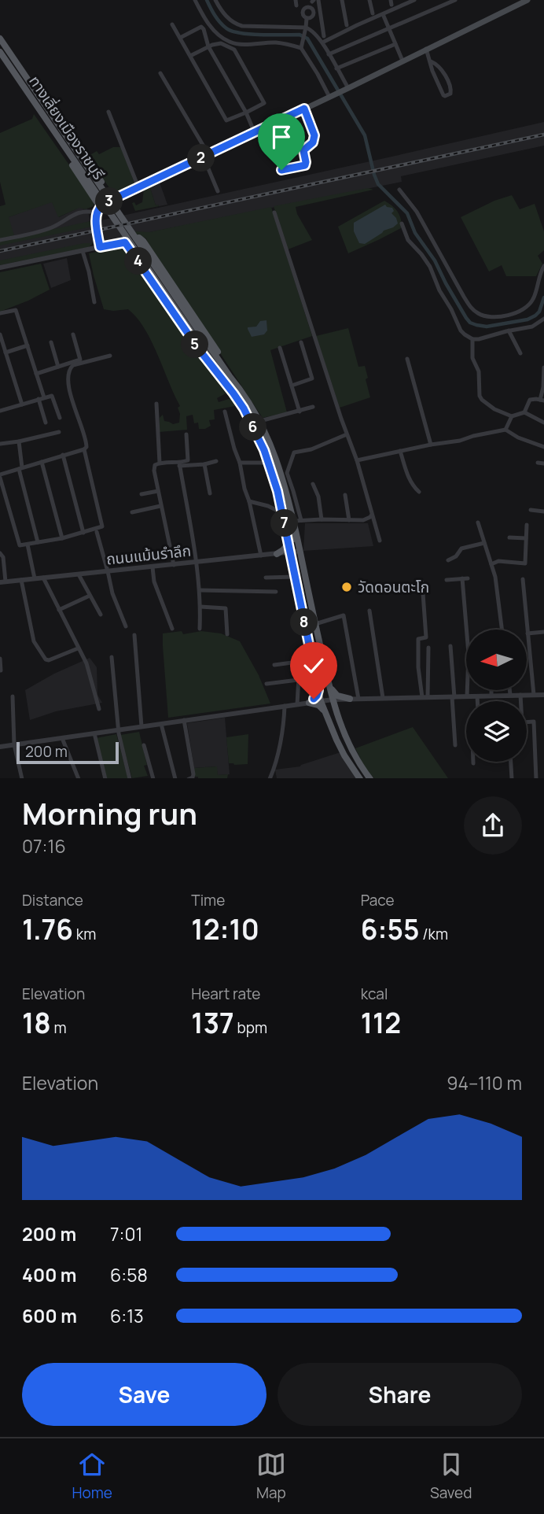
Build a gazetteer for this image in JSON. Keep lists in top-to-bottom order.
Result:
{
  "streets": {
    "main road": ["ทางเลี่ยงเมืองราชบุรี"],
    "street": ["ถนนแม้นรำลึก"]
  },
  "crossings": [
    ["ทางเลี่ยงเมืองราชบุรี", "ถนนแม้นรำลึก"]
  ],
  "places": ["วัดดอนตะโก"],
  "scale_bar": "200 m",
  "north": "left",
  "page": {
    "pins": [
      "2",
      "3",
      "4",
      "5",
      "6",
      "7",
      "8"
    ],
    "scale": "200 m",
    "heading": ["Morning run", "07:16"],
    "stats": [
      ["Distance", "1.76 km"],
      ["Time", "12:10"],
      ["Pace", "6:55 /km"],
      ["Elevation", "18 m"],
      ["Heart rate", "137 bpm"],
      ["kcal", "112"]
    ],
    "chart": ["Elevation", "94–110 m"],
    "list": [
      {
        "name": "200 m",
        "note": "7:01"
      },
      {
        "name": "400 m",
        "note": "6:58"
      },
      {
        "name": "600 m",
        "note": "6:13"
      }
    ],
    "buttons": ["Save", "Share"],
    "tabs": ["Home", "Map", "Saved"]
  }
}
